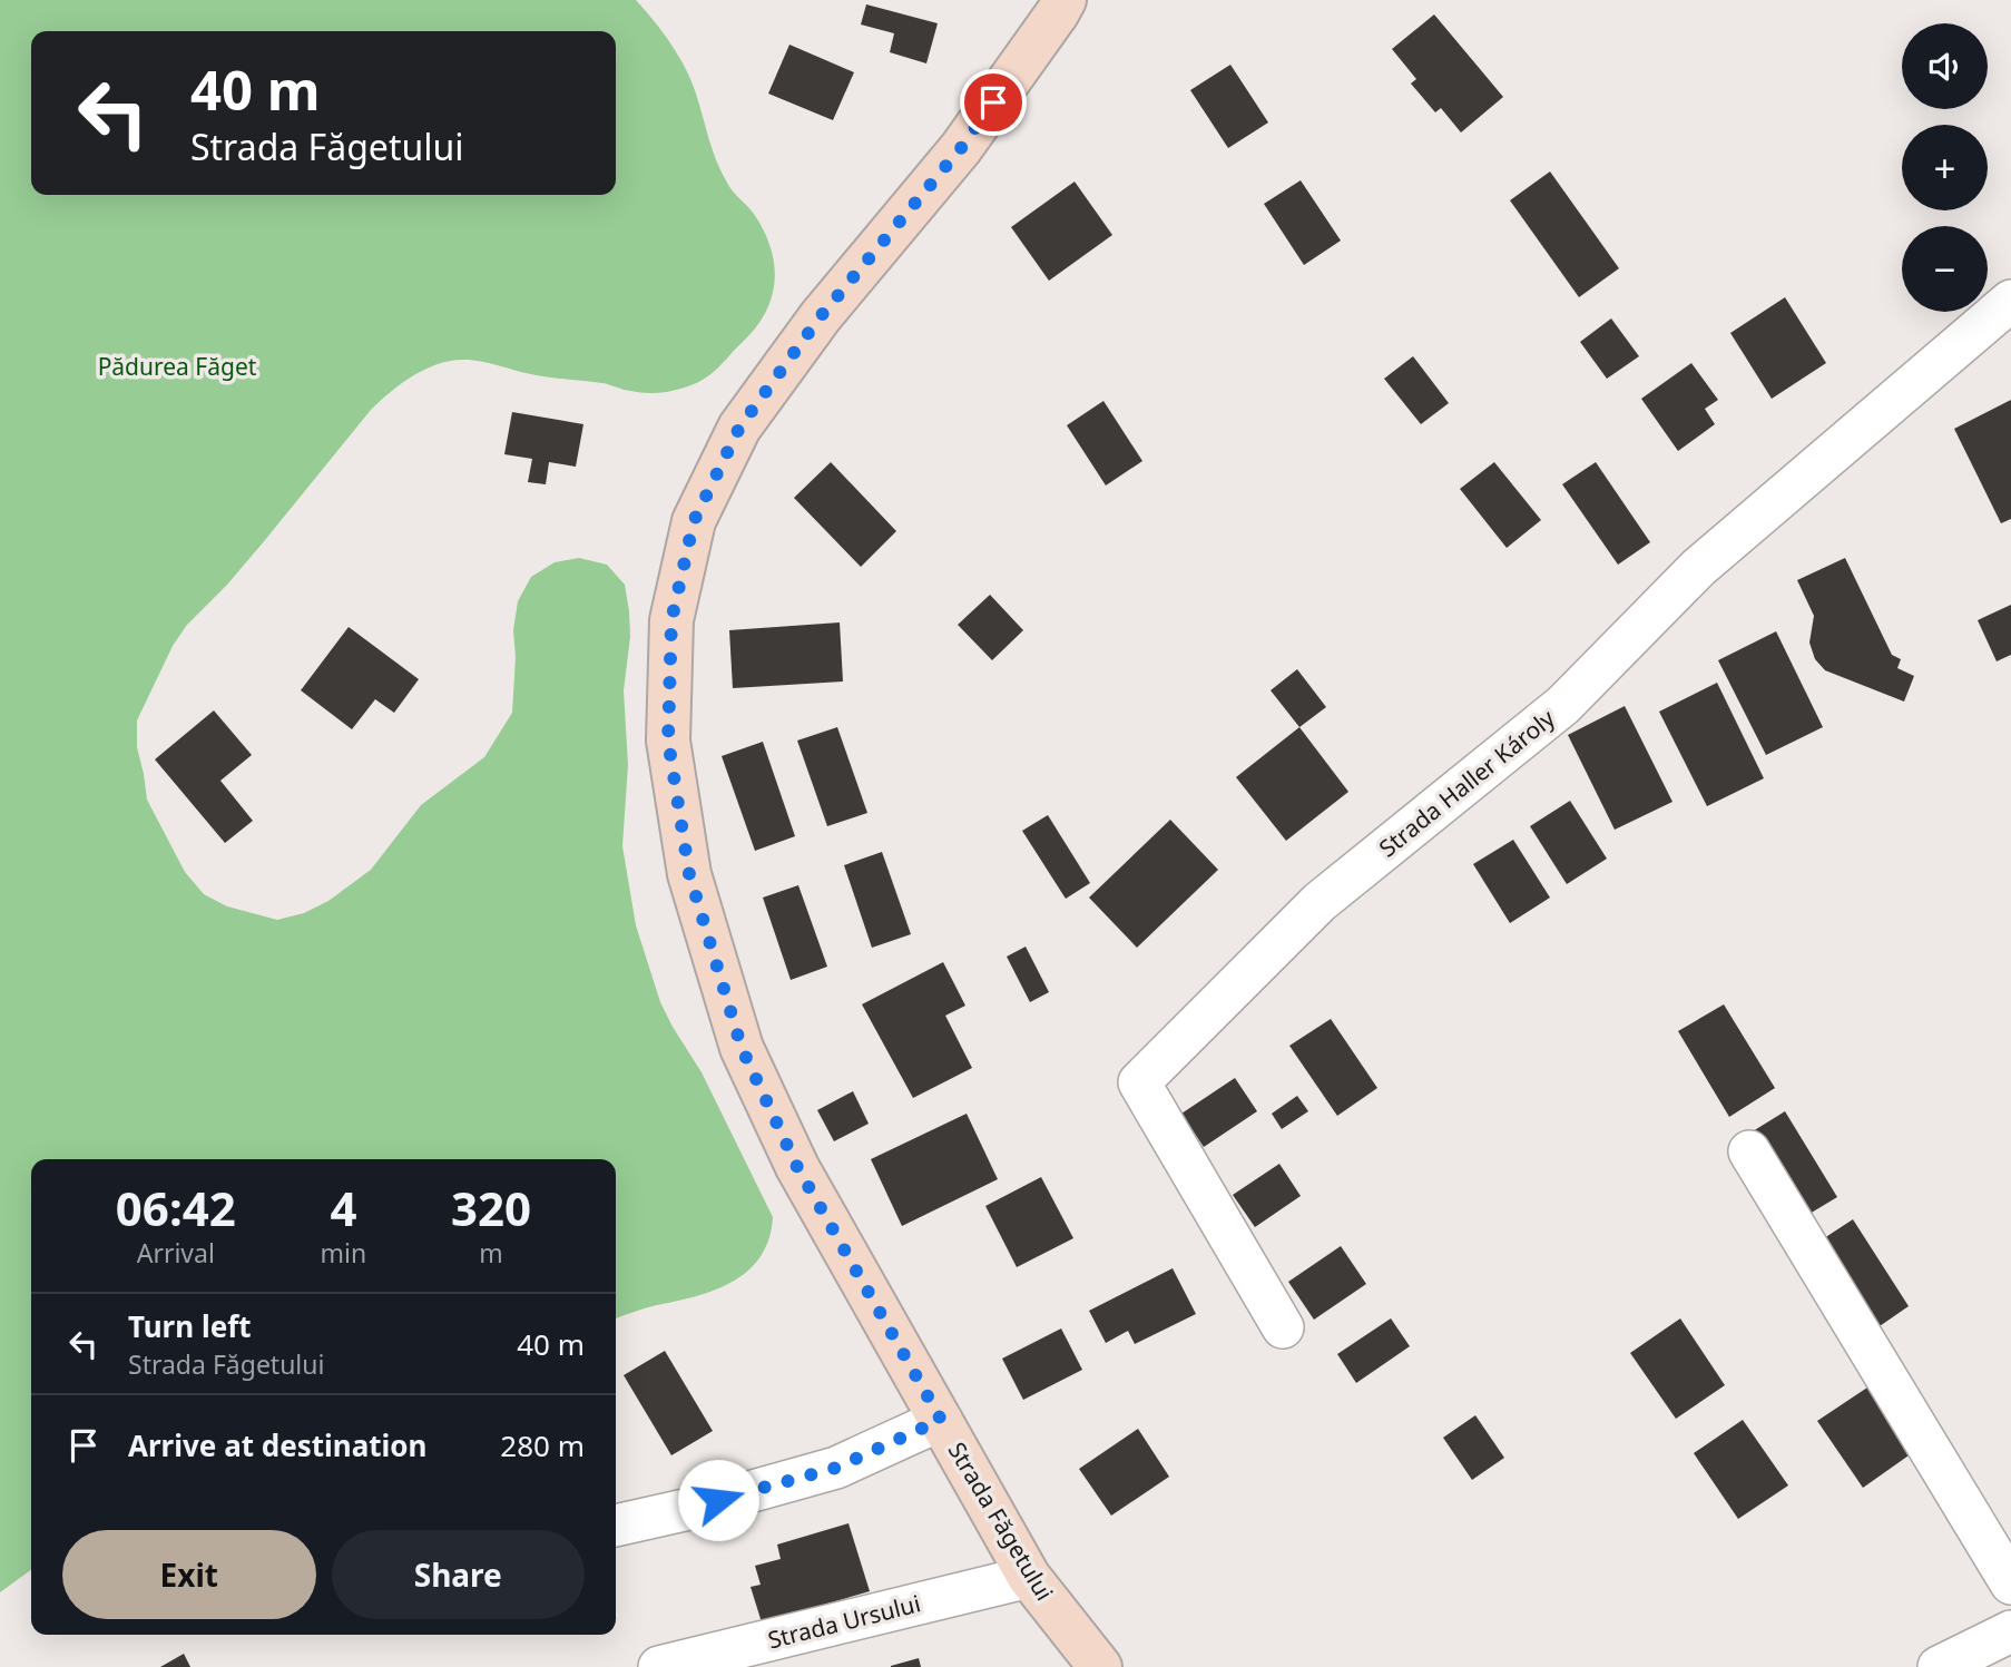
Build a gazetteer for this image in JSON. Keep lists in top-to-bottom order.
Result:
{
  "streets": {
    "main road": ["Strada Făgetului"],
    "street": ["Strada Haller Károly", "Strada Ursului"]
  },
  "crossings": [
    ["Strada Făgetului", "Strada Ursului"]
  ],
  "parks": ["Pădurea Făget"],
  "page": {
    "map_buttons": ["+", "−"],
    "turn": ["40 m", "Strada Făgetului"],
    "eta": [
      "06:42",
      "Arrival",
      "4",
      "min",
      "320",
      "m"
    ],
    "list": [
      {
        "name": "Turn left",
        "note": "Strada Făgetului",
        "value": "40 m"
      },
      {
        "name": "Arrive at destination",
        "value": "280 m"
      }
    ],
    "buttons": ["Exit", "Share"]
  }
}
